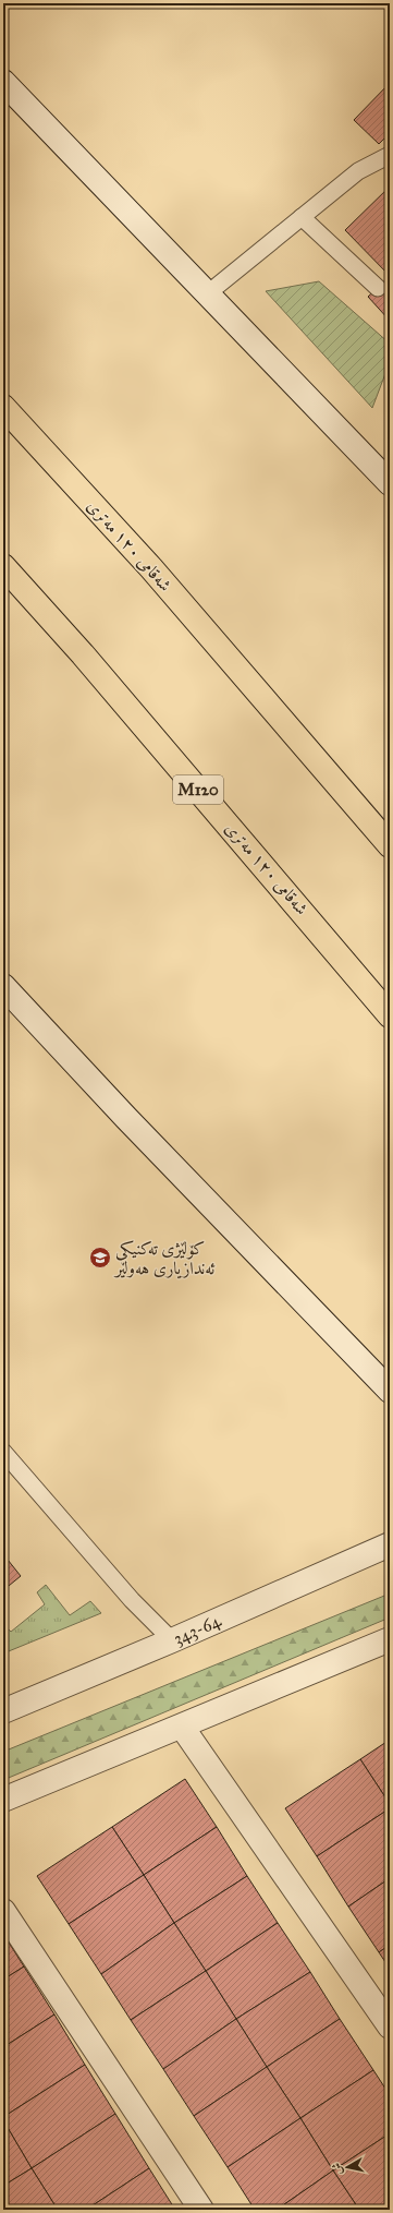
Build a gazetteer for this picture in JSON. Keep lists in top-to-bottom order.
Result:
{
  "streets": {
    "highway": ["شەقامی ١٢٠ مەتری", "M120"],
    "street": ["343-64"]
  },
  "places": {
    "school or university": ["کۆلێژی تەکنیکی ئەندازیاری هەولێر"]
  },
  "north": "left"
}
